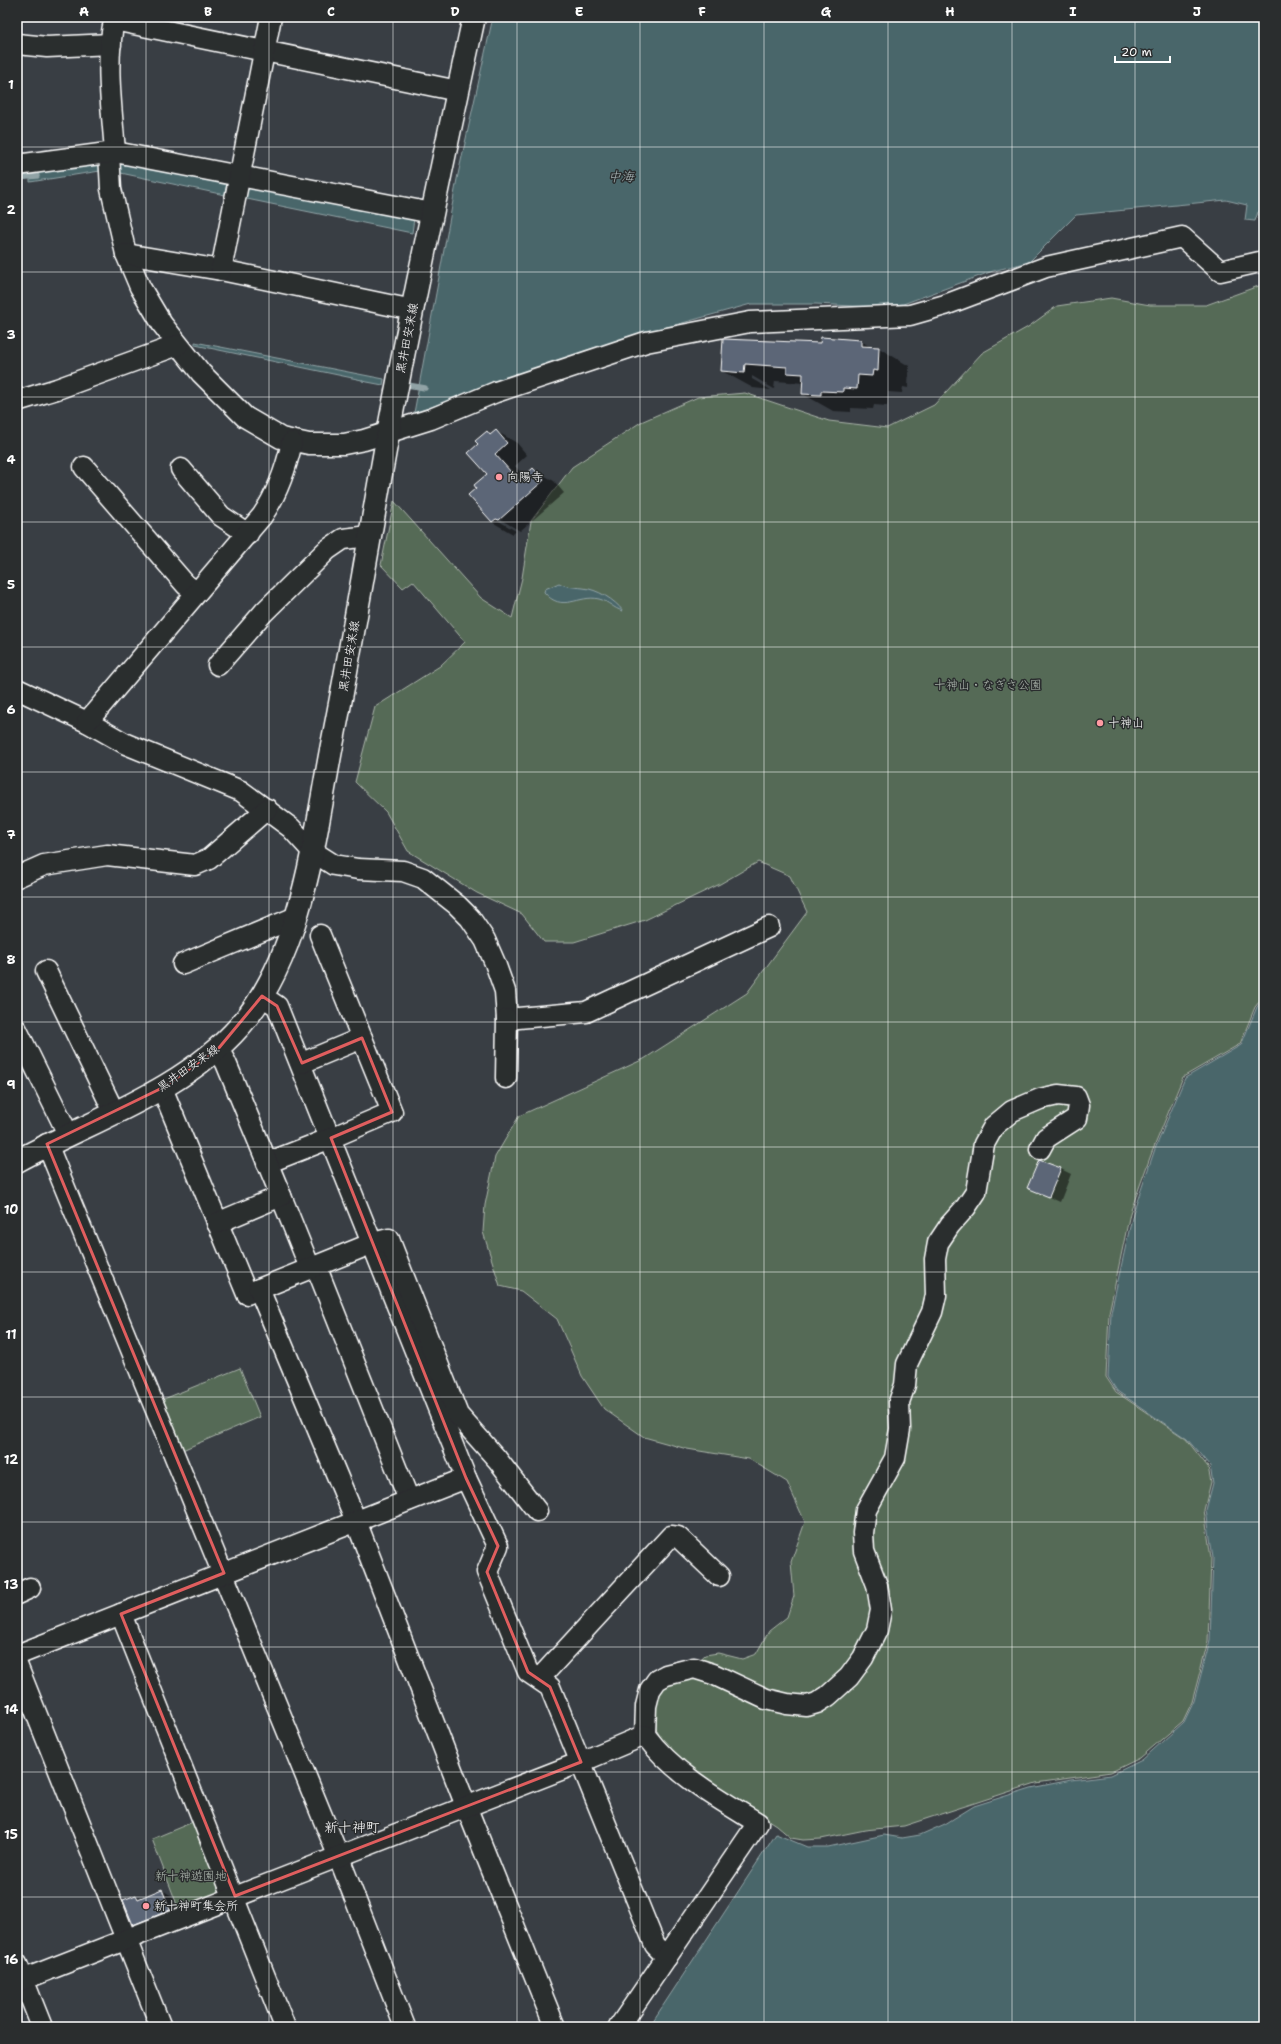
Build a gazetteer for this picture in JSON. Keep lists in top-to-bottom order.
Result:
{
  "streets": {
    "main road": ["黒井田安来線"]
  },
  "districts": ["新十神町"],
  "water": ["中海"],
  "parks": ["十神山・なぎさ公園", "新十神遊園地"],
  "places": ["向陽寺", "十神山", "新十神町集会所"],
  "scale_bar": "20 m",
  "grid": {
    "columns": [
      "A",
      "B",
      "C",
      "D",
      "E",
      "F",
      "G",
      "H",
      "I",
      "J"
    ],
    "rows": [
      "1",
      "2",
      "3",
      "4",
      "5",
      "6",
      "7",
      "8",
      "9",
      "10",
      "11",
      "12",
      "13",
      "14",
      "15",
      "16"
    ]
  }
}
